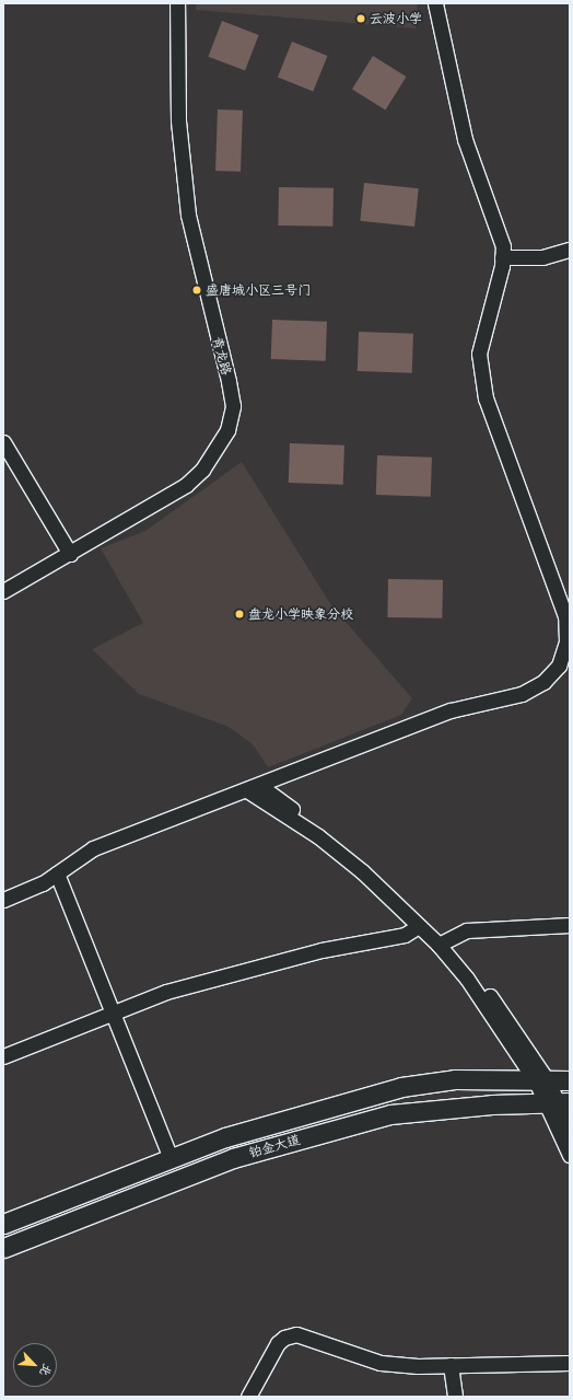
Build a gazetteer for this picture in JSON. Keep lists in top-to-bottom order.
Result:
{
  "streets": {
    "main road": ["铂金大道"],
    "street": ["青龙路"]
  },
  "places": ["云波小学", "盛唐城小区三号门", "盘龙小学映象分校"],
  "north": "bottom right"
}
